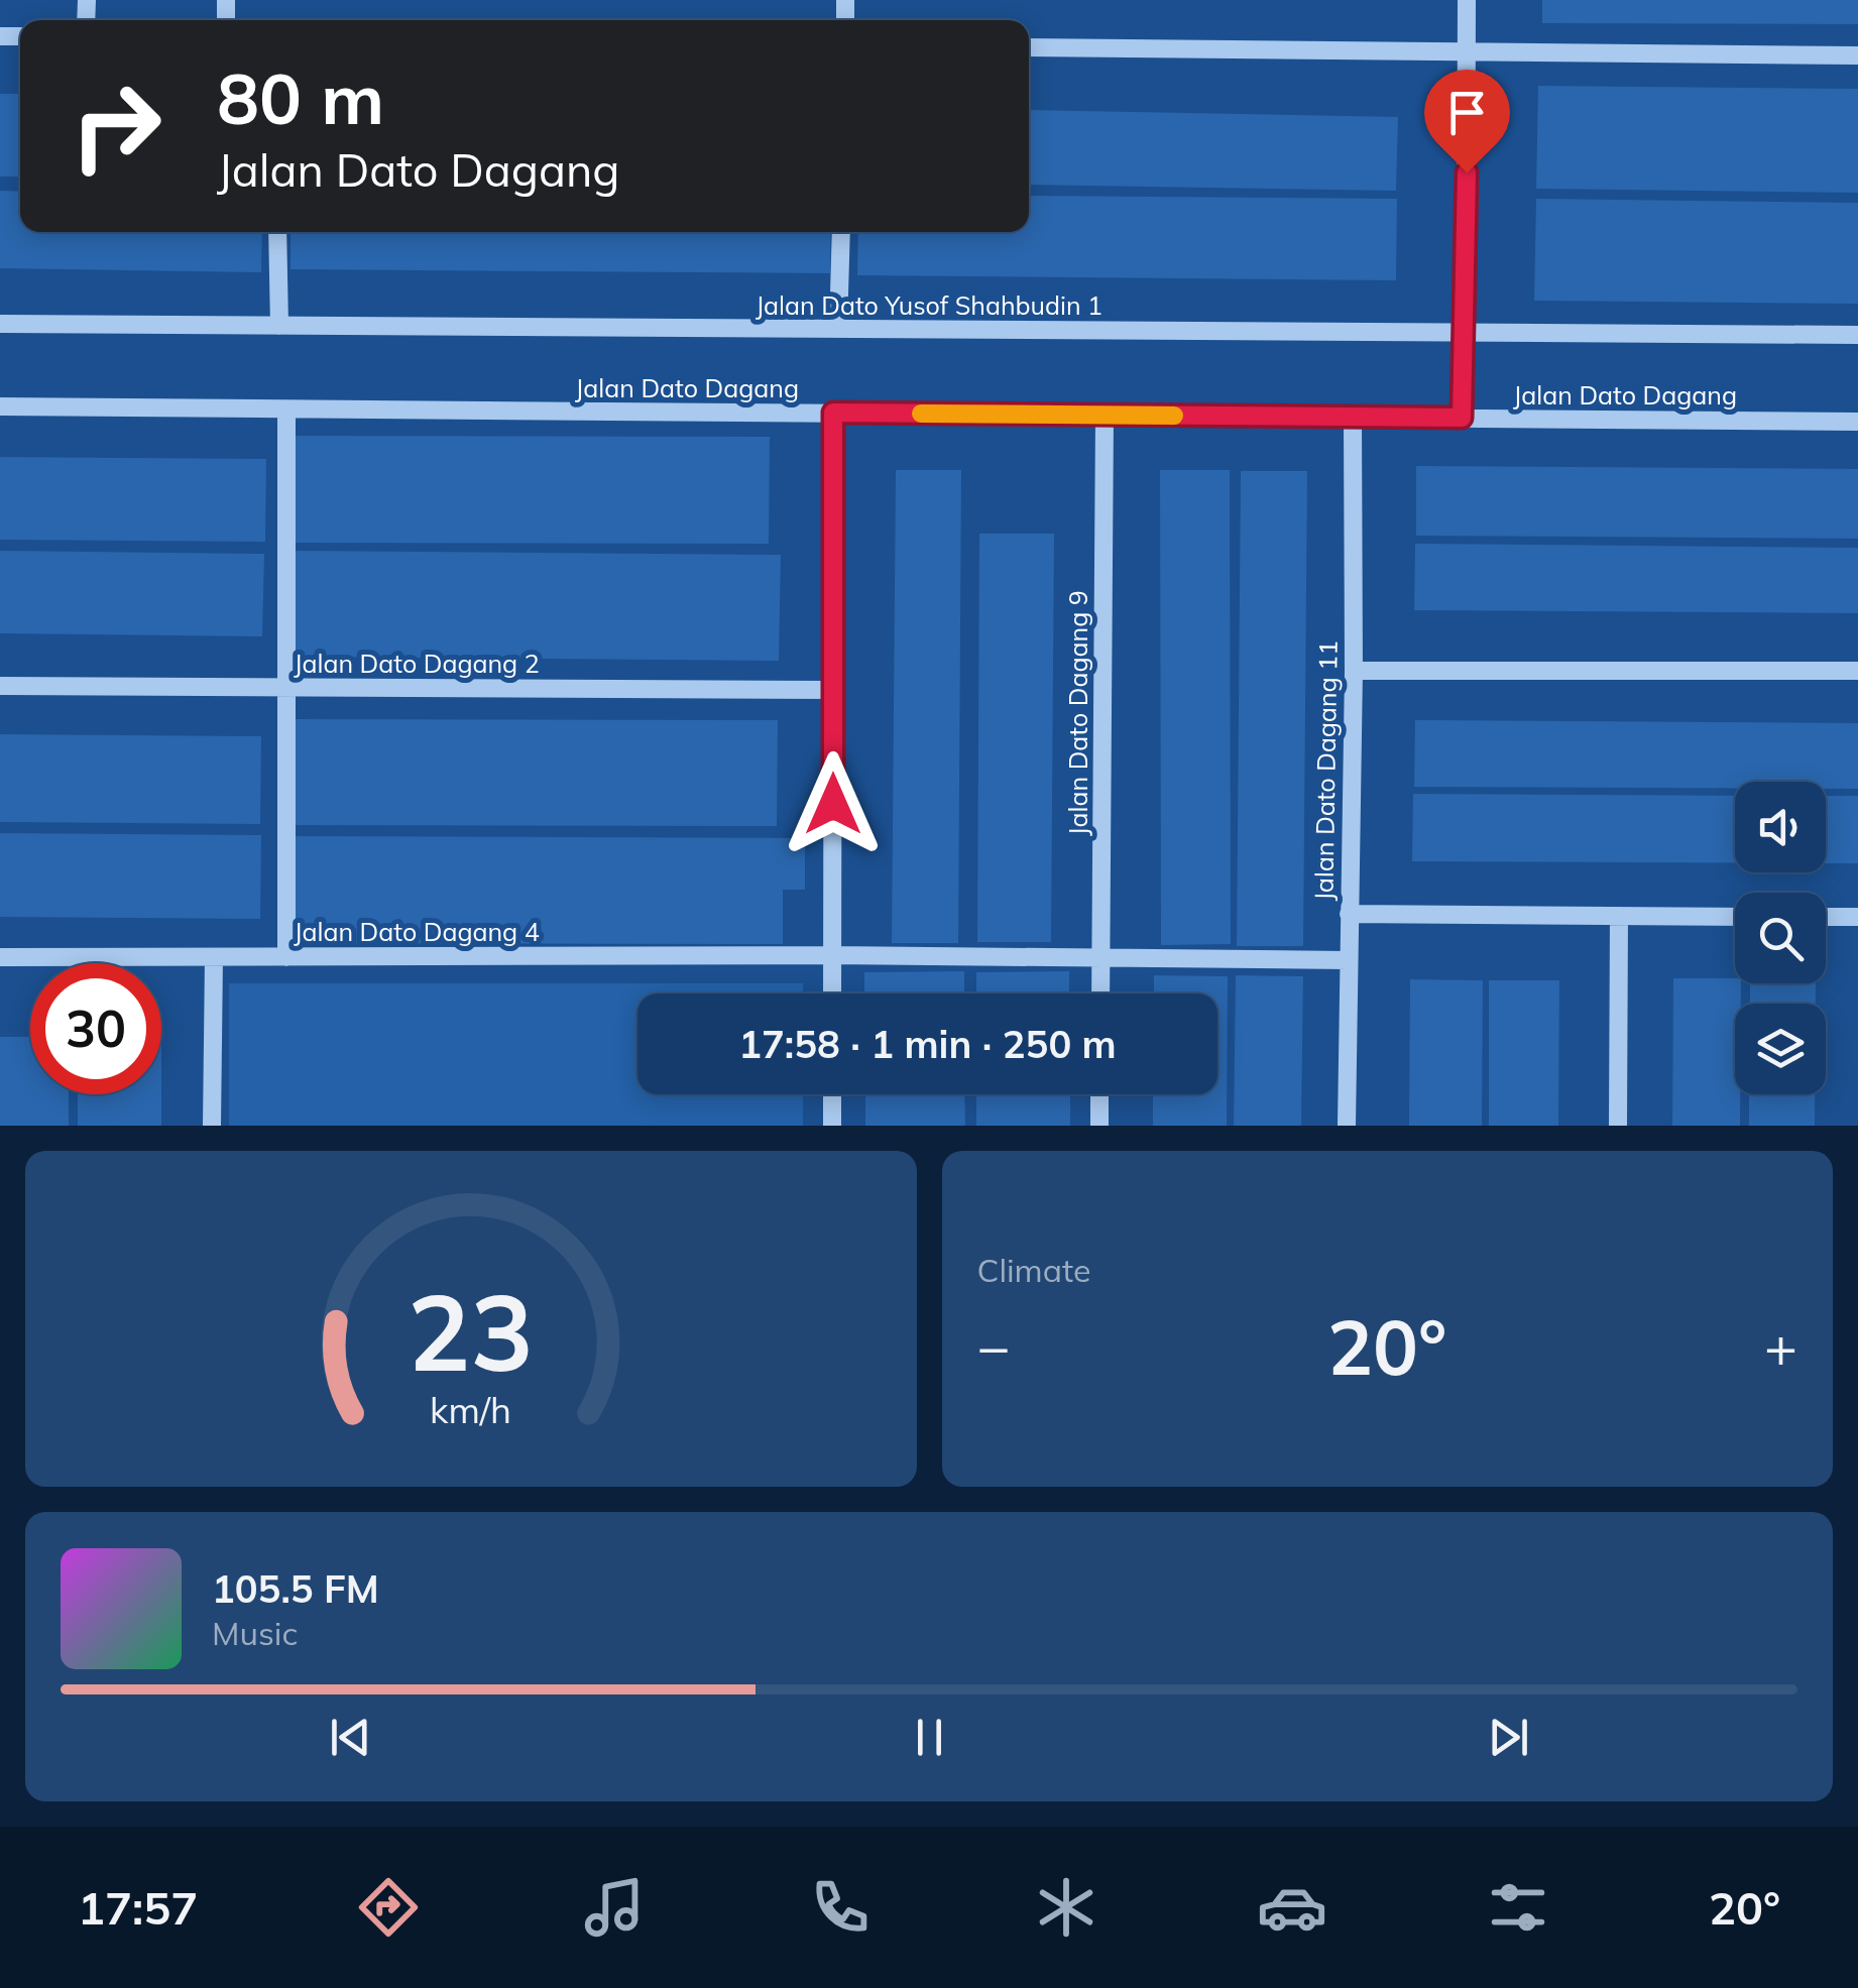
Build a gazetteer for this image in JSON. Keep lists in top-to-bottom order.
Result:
{
  "streets": {
    "street": [
      "Jalan Dato Yusof Shahbudin 1",
      "Jalan Dato Dagang",
      "Jalan Dato Dagang 2",
      "Jalan Dato Dagang 9",
      "Jalan Dato Dagang 11",
      "Jalan Dato Dagang 4"
    ]
  },
  "crossings": [
    ["Jalan Dato Dagang", "Jalan Dato Dagang 9"],
    ["Jalan Dato Dagang", "Jalan Dato Dagang 11"],
    ["Jalan Dato Dagang 9", "Jalan Dato Dagang 4"],
    ["Jalan Dato Dagang 11", "Jalan Dato Dagang 4"]
  ],
  "page": {
    "turn": ["80 m", "Jalan Dato Dagang"],
    "limit": "30",
    "trip": "17:58 · 1 min · 250 m",
    "tile": "Climate",
    "heat": ["−", "20°", "+"],
    "song": ["105.5 FM", "Music"],
    "tabs": ["17:57", "20°"],
    "gauge": ["23", "km/h"]
  }
}
